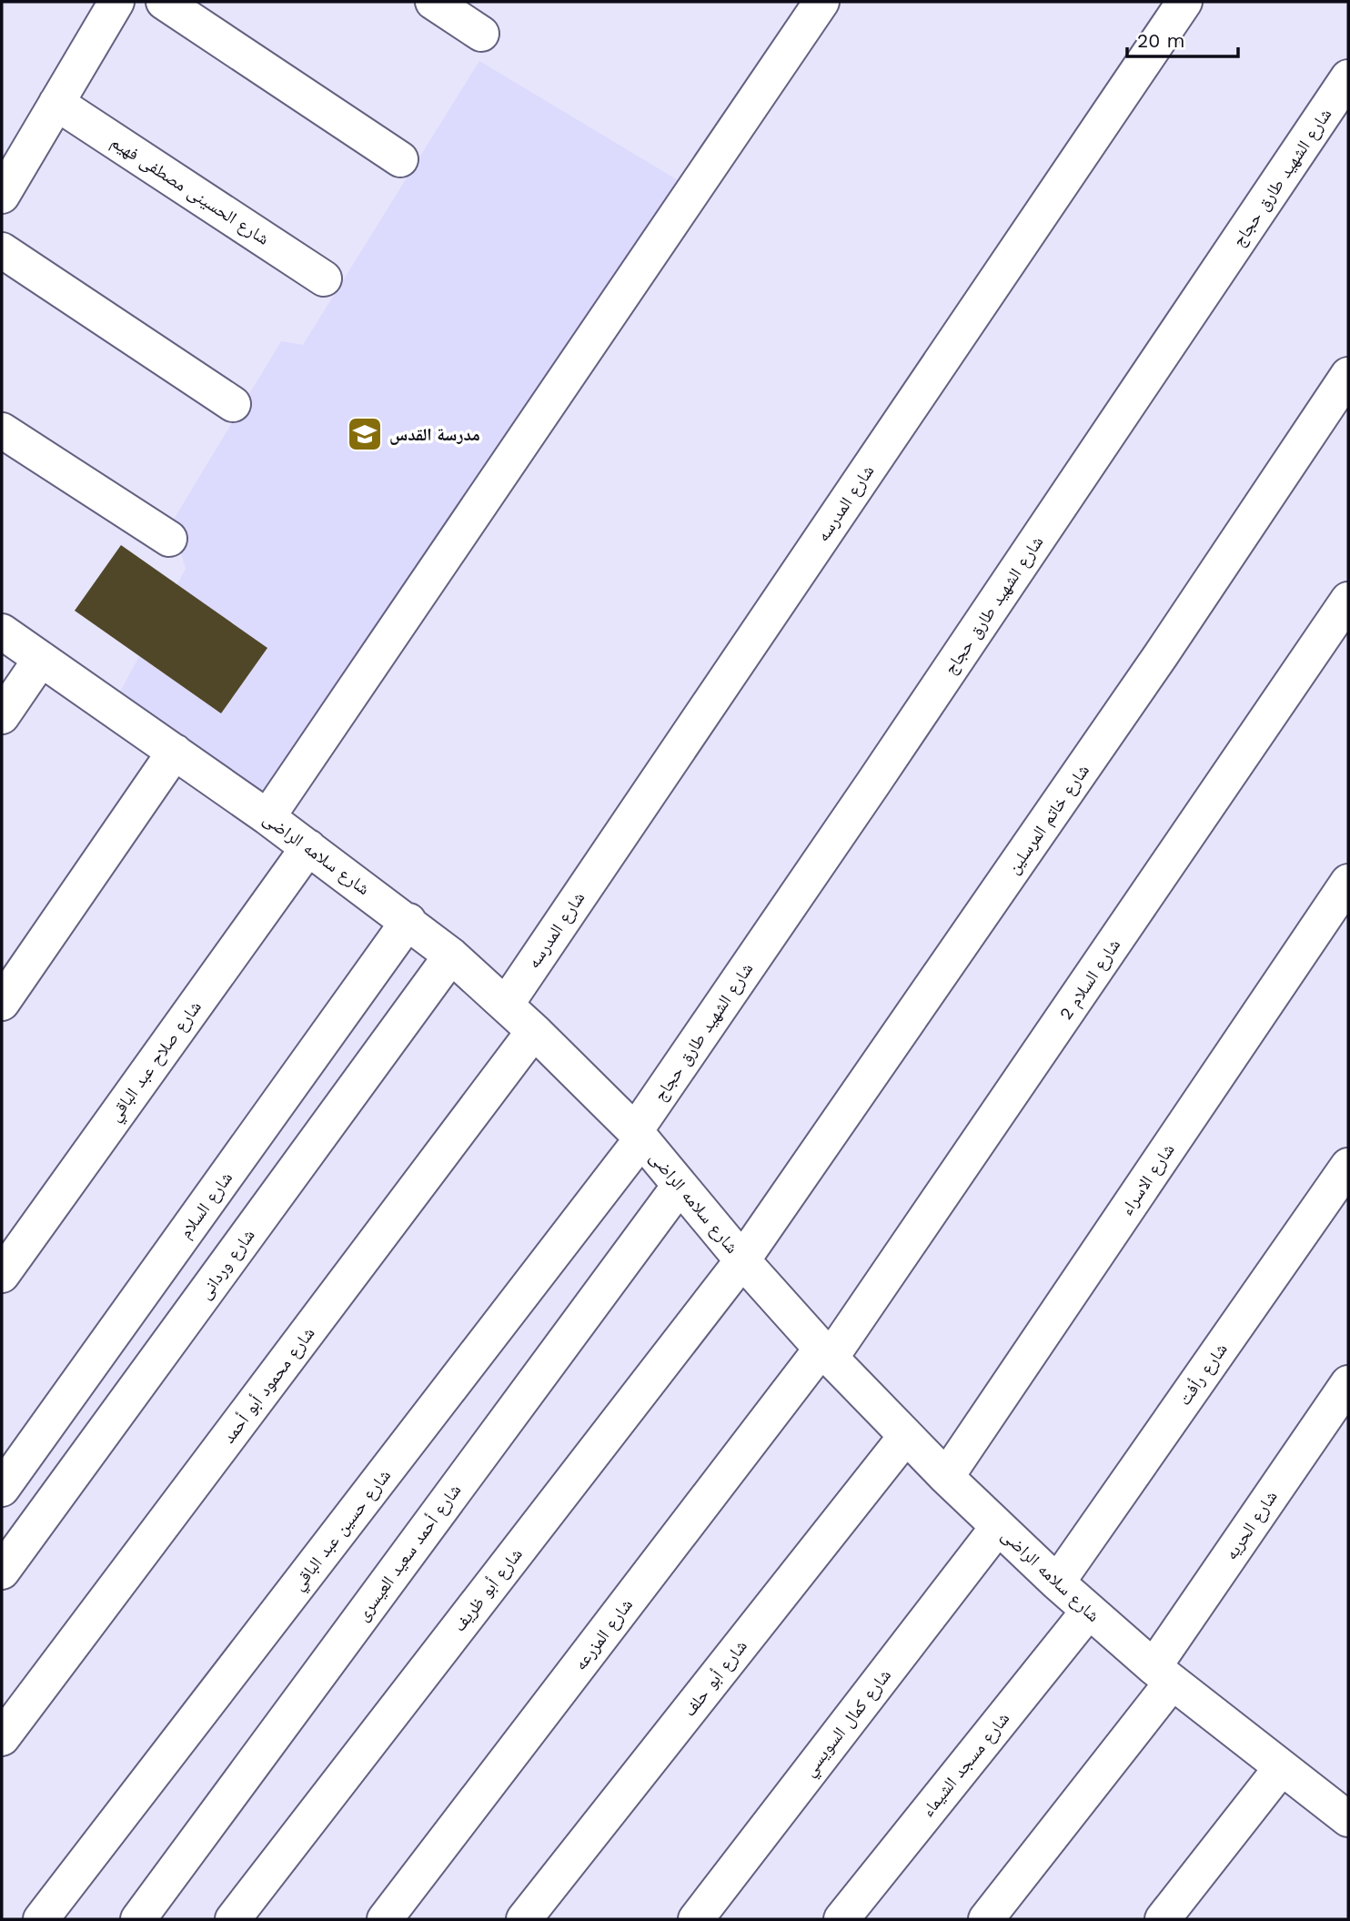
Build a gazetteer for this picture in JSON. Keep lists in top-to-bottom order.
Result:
{
  "streets": {
    "street": [
      "شارع الشهيد طارق حجاج",
      "شارع الحسينى مصطفى فهيم",
      "شارع المدرسه",
      "شارع خاتم المرسلين",
      "شارع سلامه الراضى",
      "شارع السلام 2",
      "شارع صلاح عبد الباقي",
      "شارع الاسراء",
      "شارع السلام",
      "شارع وردانى",
      "شارع رأفت",
      "شارع محمود أبو أحمد",
      "شارع الحريه",
      "شارع حسين عبد الباقي",
      "شارع أحمد سعيد العيسرى",
      "شارع أبو ظريف",
      "شارع المزرعه",
      "شارع أبو حلف",
      "شارع كمال السويسي",
      "شارع مسجد الشيماء"
    ]
  },
  "crossings": [
    ["شارع الشهيد طارق حجاج", "شارع سلامه الراضى"],
    ["شارع الشهيد طارق حجاج", "شارع حسين عبد الباقي"],
    ["شارع المدرسه", "شارع سلامه الراضى"],
    ["شارع خاتم المرسلين", "شارع سلامه الراضى"],
    ["شارع خاتم المرسلين", "شارع أبو ظريف"],
    ["شارع سلامه الراضى", "شارع السلام 2"],
    ["شارع سلامه الراضى", "شارع صلاح عبد الباقي"],
    ["شارع سلامه الراضى", "شارع الاسراء"],
    ["شارع سلامه الراضى", "شارع السلام"],
    ["شارع سلامه الراضى", "شارع وردانى"],
    ["شارع سلامه الراضى", "شارع رأفت"],
    ["شارع سلامه الراضى", "شارع محمود أبو أحمد"],
    ["شارع سلامه الراضى", "شارع الحريه"],
    ["شارع سلامه الراضى", "شارع حسين عبد الباقي"],
    ["شارع سلامه الراضى", "شارع أحمد سعيد العيسرى"],
    ["شارع سلامه الراضى", "شارع أبو ظريف"],
    ["شارع سلامه الراضى", "شارع المزرعه"],
    ["شارع سلامه الراضى", "شارع أبو حلف"],
    ["شارع سلامه الراضى", "شارع كمال السويسي"],
    ["شارع سلامه الراضى", "شارع مسجد الشيماء"],
    ["شارع السلام 2", "شارع المزرعه"]
  ],
  "places": {
    "school or university": ["مدرسة القدس"]
  },
  "scale_bar": "20 m"
}
